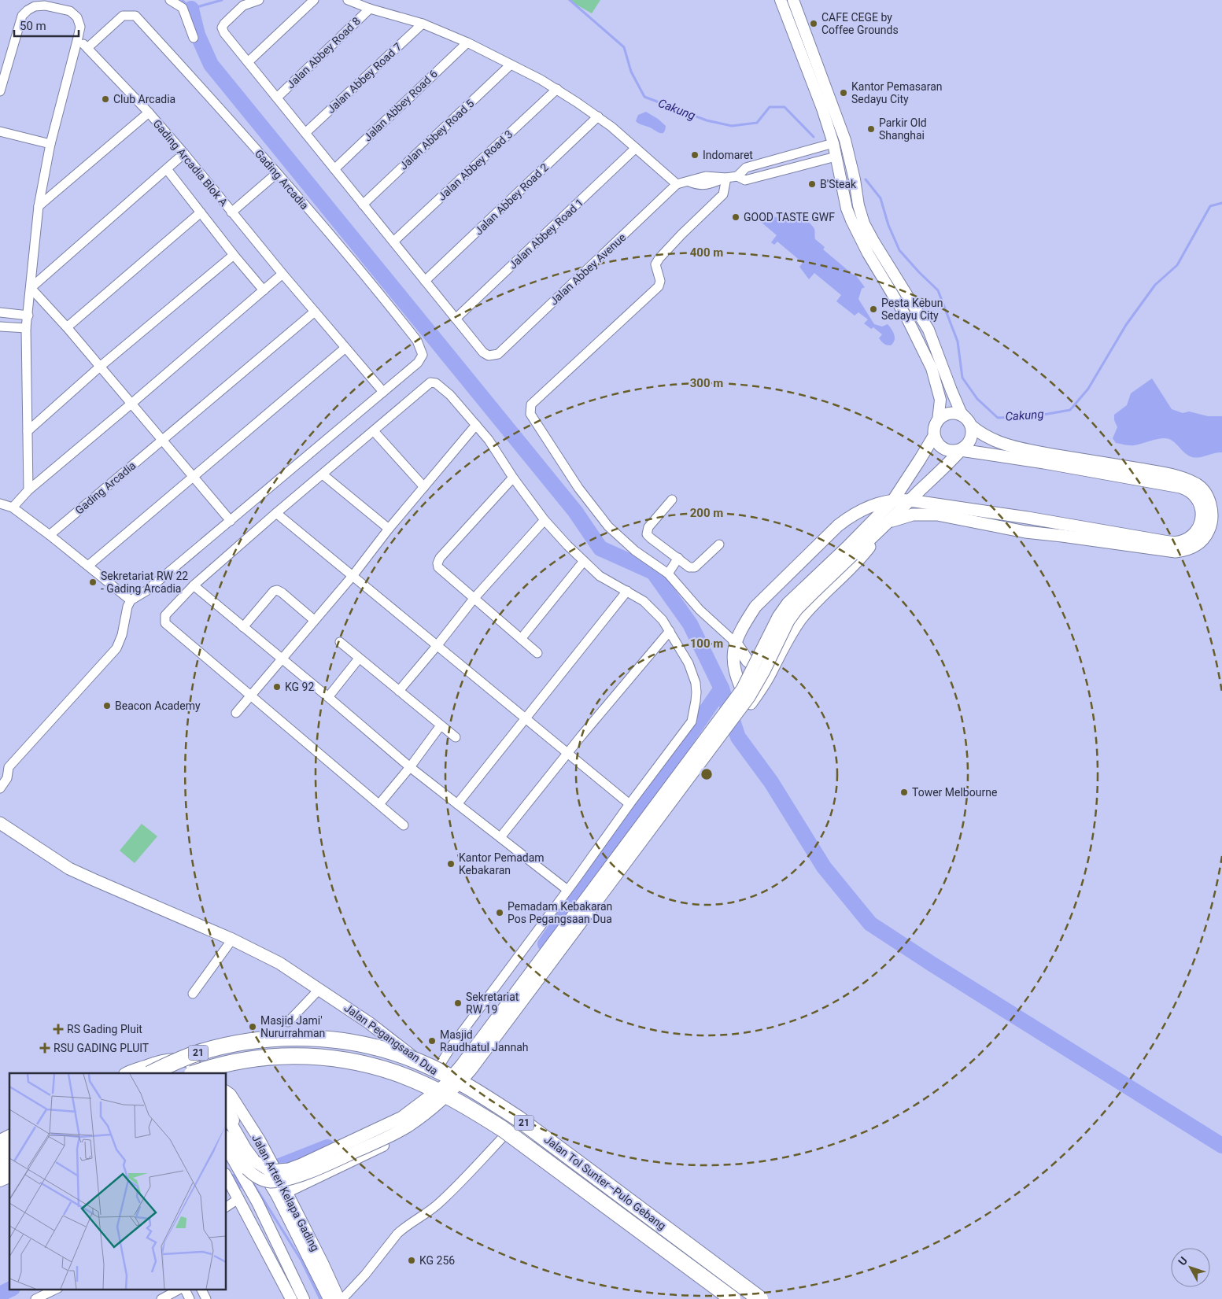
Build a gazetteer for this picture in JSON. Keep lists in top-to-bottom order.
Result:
{
  "streets": {
    "highway": ["21", "Jalan Tol Sunter–Pulo Gebang"],
    "main road": ["Jalan Pegangsaan Dua"],
    "street": [
      "Jalan Abbey Road 8",
      "Jalan Abbey Road 7",
      "Jalan Abbey Road 6",
      "Jalan Abbey Road 5",
      "Gading Arcadia Blok A",
      "Jalan Abbey Road 3",
      "Gading Arcadia",
      "Jalan Abbey Road 2",
      "Jalan Abbey Road 1",
      "Jalan Abbey Avenue",
      "Jalan Arteri Kelapa Gading"
    ]
  },
  "crossings": [
    ["Gading Arcadia Blok A", "Gading Arcadia"],
    ["Jalan Abbey Road 1", "Jalan Abbey Avenue"]
  ],
  "water": ["Cakung"],
  "places": {
    "other": [
      "CAFE CEGE by Coffee Grounds",
      "Kantor Pemasaran Sedayu City",
      "Club Arcadia",
      "Parkir Old Shanghai",
      "Indomaret",
      "B'Steak",
      "GOOD TASTE GWF",
      "Pesta Kebun Sedayu City",
      "Sekretariat RW 22 - Gading Arcadia",
      "KG 92",
      "Beacon Academy",
      "Tower Melbourne",
      "Kantor Pemadam Kebakaran",
      "Pemadam Kebakaran Pos Pegangsaan Dua",
      "Sekretariat RW 19",
      "Masjid Jami' Nururrahman",
      "Masjid Raudhatul Jannah",
      "KG 256"
    ],
    "health": ["RS Gading Pluit", "RSU GADING PLUIT"]
  },
  "scale_bar": "50 m",
  "north": "top left",
  "rings": [
    "400 m",
    "300 m",
    "200 m",
    "100 m"
  ]
}
